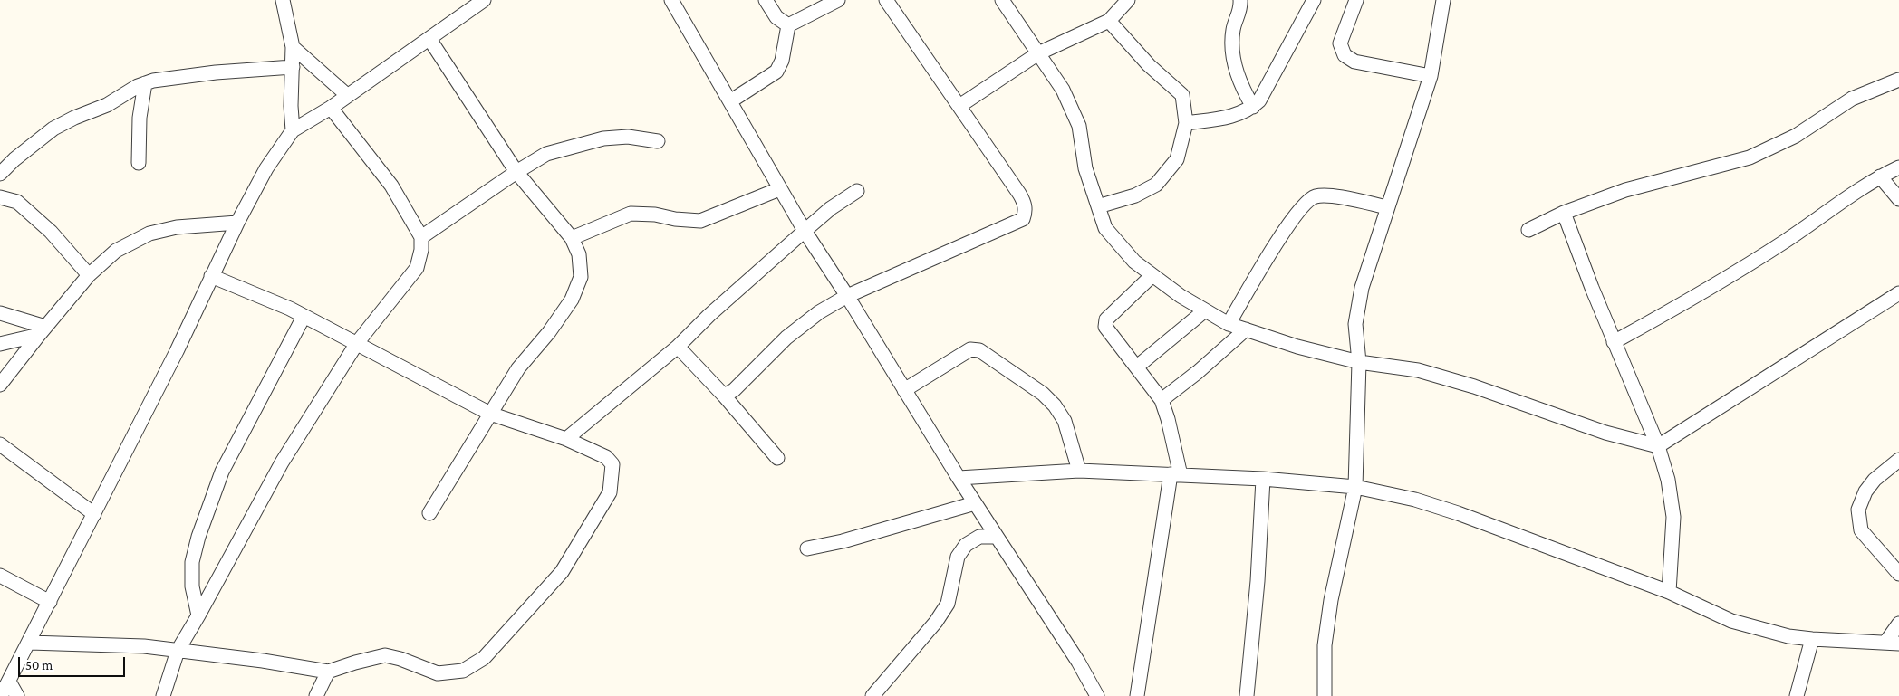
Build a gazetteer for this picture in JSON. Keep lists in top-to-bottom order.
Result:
{
  "scale_bar": "50 m"
}
